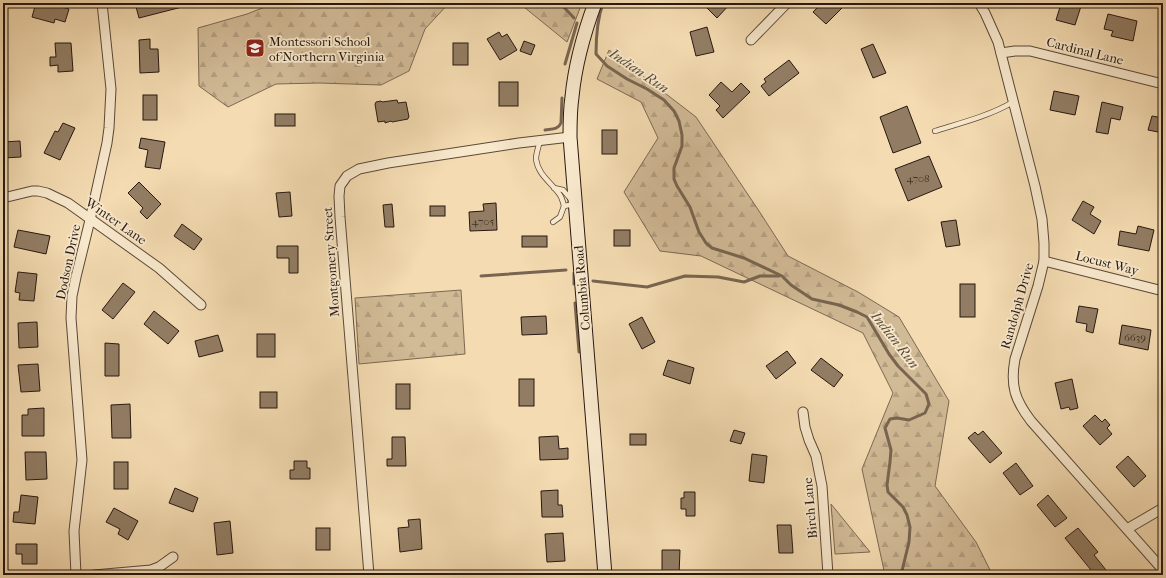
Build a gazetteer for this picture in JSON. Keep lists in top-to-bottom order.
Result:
{
  "streets": {
    "street": [
      "Cardinal Lane",
      "Winter Lane",
      "Dodson Drive",
      "Montgomery Street",
      "Locust Way",
      "Columbia Road",
      "Randolph Drive",
      "Birch Lane"
    ]
  },
  "crossings": [
    ["Cardinal Lane", "Randolph Drive"],
    ["Winter Lane", "Dodson Drive"],
    ["Montgomery Street", "Columbia Road"],
    ["Locust Way", "Randolph Drive"]
  ],
  "water": ["Indian Run"],
  "places": {
    "school or university": ["Montessori School of Northern Virginia"]
  },
  "house_numbers": ["4708", "4705", "6639"]
}
